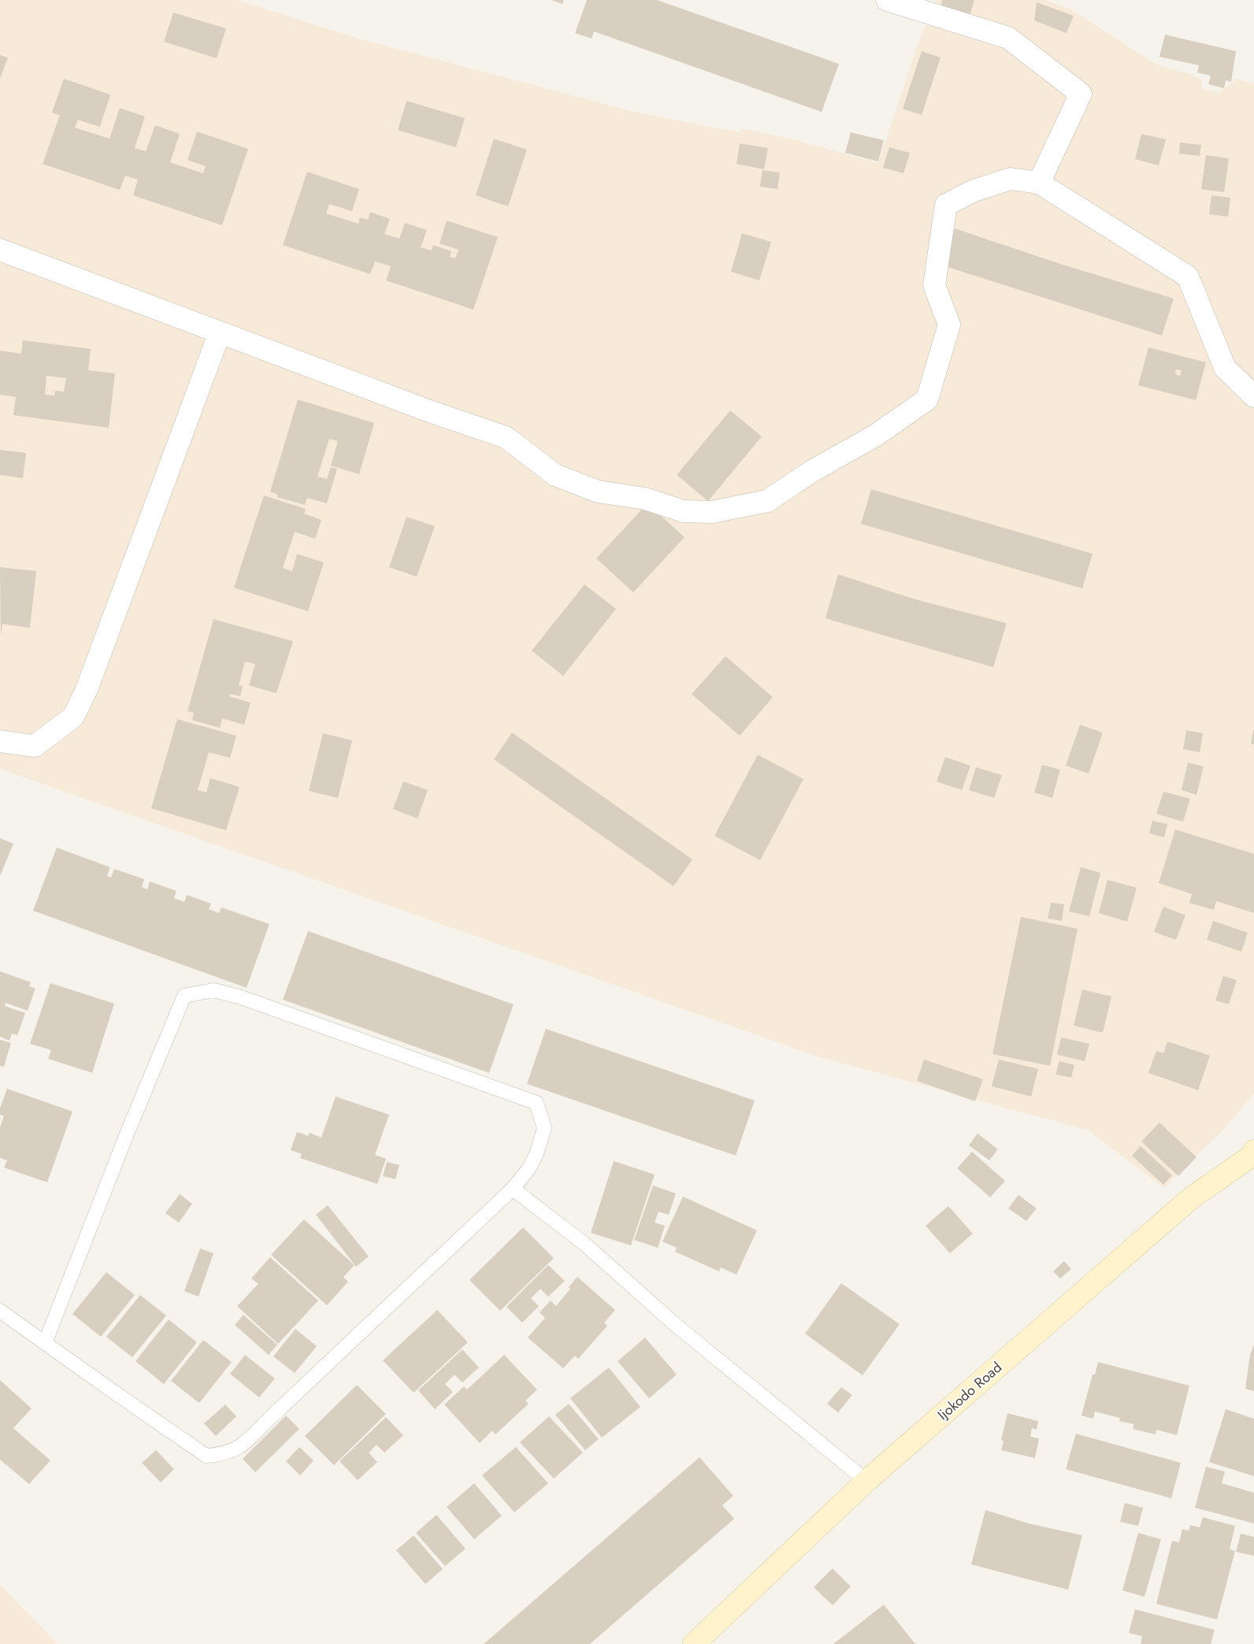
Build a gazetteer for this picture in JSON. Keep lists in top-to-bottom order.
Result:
{
  "streets": {
    "main road": ["Ijokodo Road"]
  }
}
